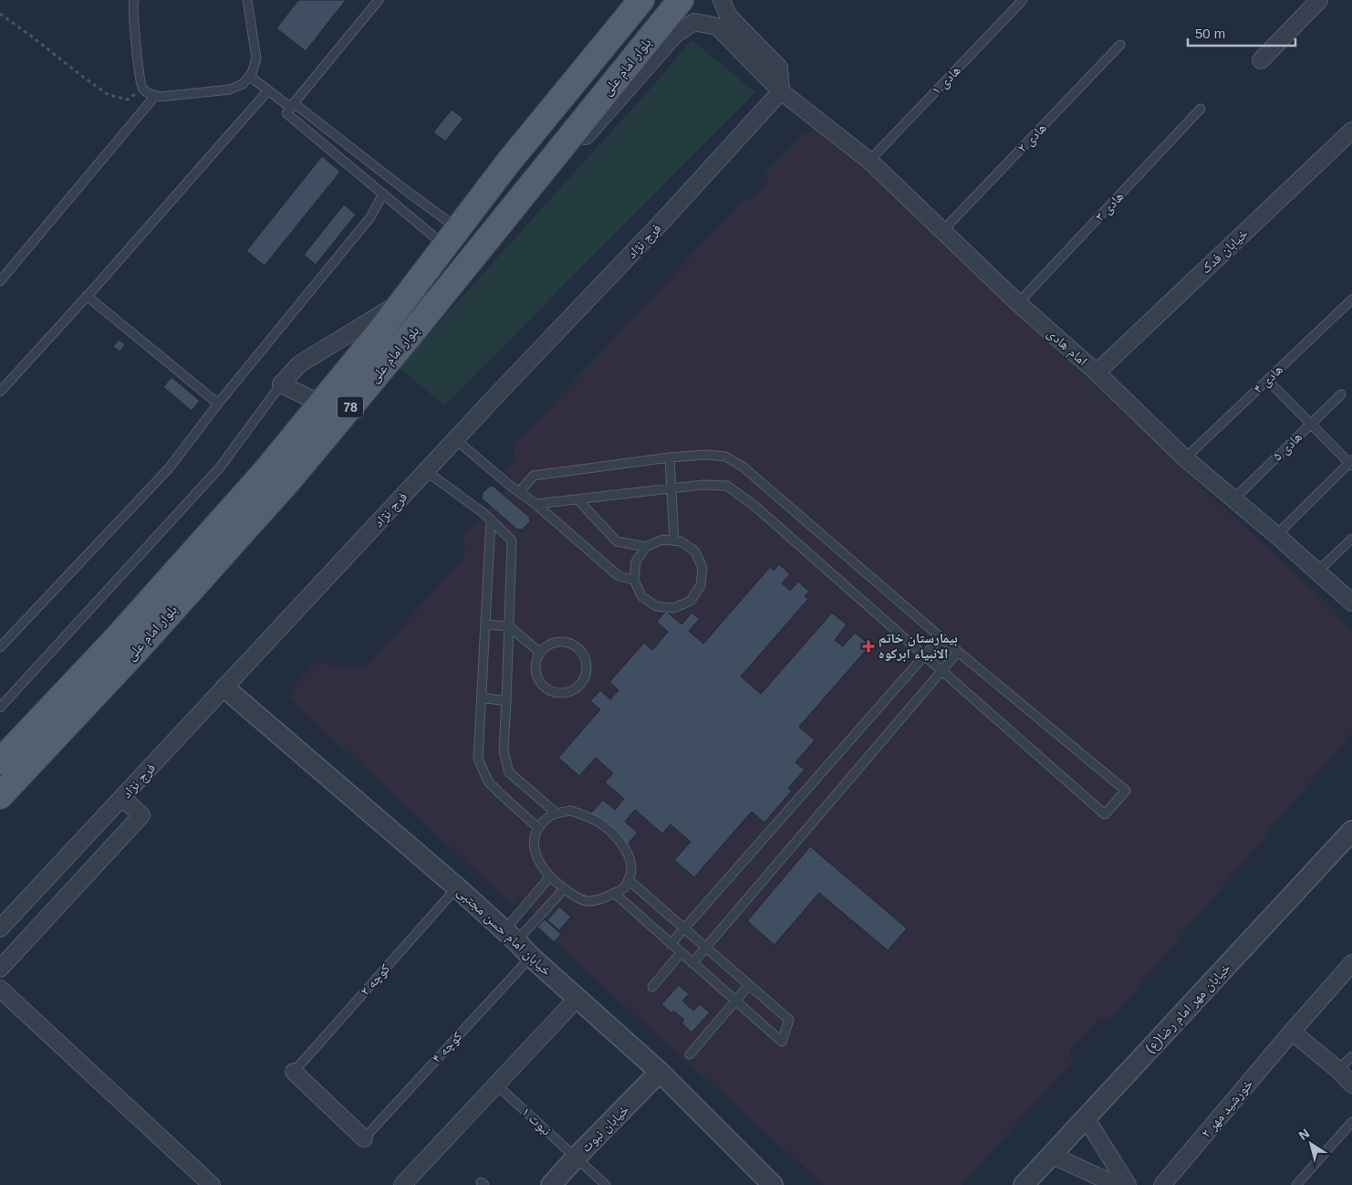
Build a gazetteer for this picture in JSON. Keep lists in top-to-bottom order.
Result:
{
  "streets": {
    "main road": ["بلوار امام علی", "78"],
    "street": [
      "فرج نژاد",
      "خیابان فدک",
      "امام هادی",
      "خیابان امام حسن مجتبی",
      "خیابان مهر امام رضا(ع)",
      "خورشید مهر ۲",
      "خیابان نبوت"
    ],
    "lane": [
      "هادی ۱",
      "هادی ۲",
      "هادی ۳",
      "هادی ۴",
      "هادی ۵",
      "کوچه ۲",
      "کوچه ۴",
      "نبوت ۱"
    ]
  },
  "crossings": [
    ["بلوار امام علی", "امام هادی"],
    ["هادی ۱", "امام هادی"],
    ["هادی ۲", "امام هادی"],
    ["هادی ۳", "امام هادی"],
    ["فرج نژاد", "امام هادی"],
    ["فرج نژاد", "خیابان امام حسن مجتبی"],
    ["خیابان فدک", "امام هادی"],
    ["امام هادی", "هادی ۴"],
    ["امام هادی", "هادی ۵"],
    ["خیابان امام حسن مجتبی", "کوچه ۲"],
    ["خیابان امام حسن مجتبی", "کوچه ۴"],
    ["خیابان امام حسن مجتبی", "خیابان نبوت"],
    ["نبوت ۱", "خیابان نبوت"]
  ],
  "places": {
    "health": ["بیمارستان خاتم الانبیاء ابرکوه"]
  },
  "scale_bar": "50 m",
  "north": "top left"
}
